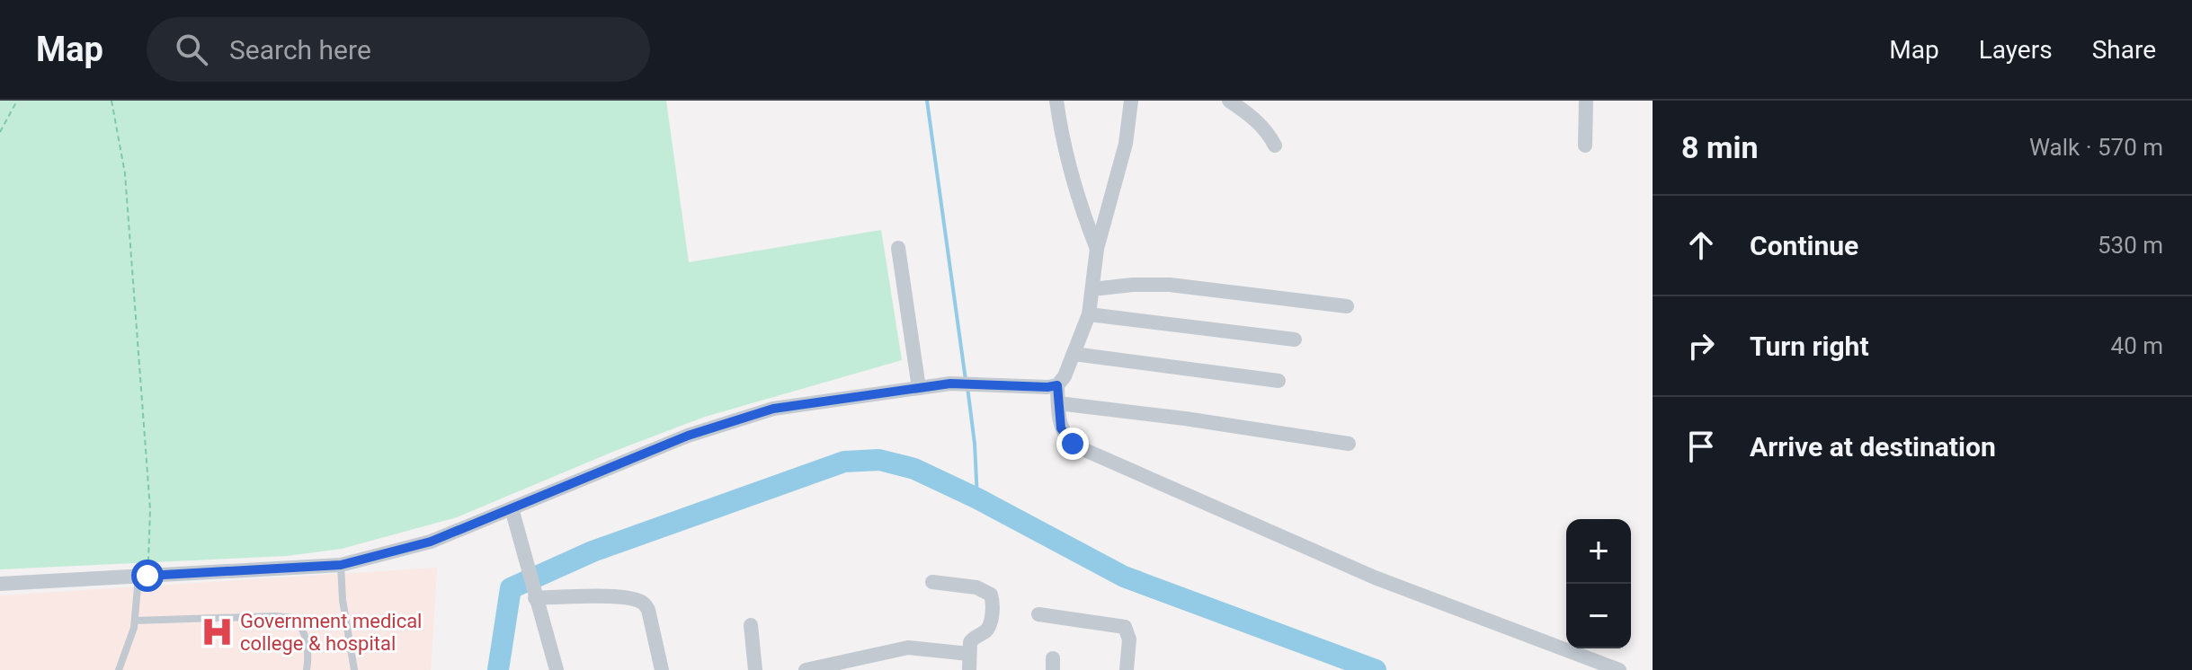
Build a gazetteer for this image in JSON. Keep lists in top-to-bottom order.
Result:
{
  "places": {
    "hospital": ["Government medical college & hospital"]
  },
  "page": {
    "header": "Map",
    "search": "Search here",
    "nav": ["Map", "Layers", "Share"],
    "heading": ["8 min", "Walk · 570 m"],
    "list": [
      ["Continue", "530 m"],
      ["Turn right", "40 m"],
      "Arrive at destination"
    ],
    "map_buttons": ["+", "−"]
  }
}
